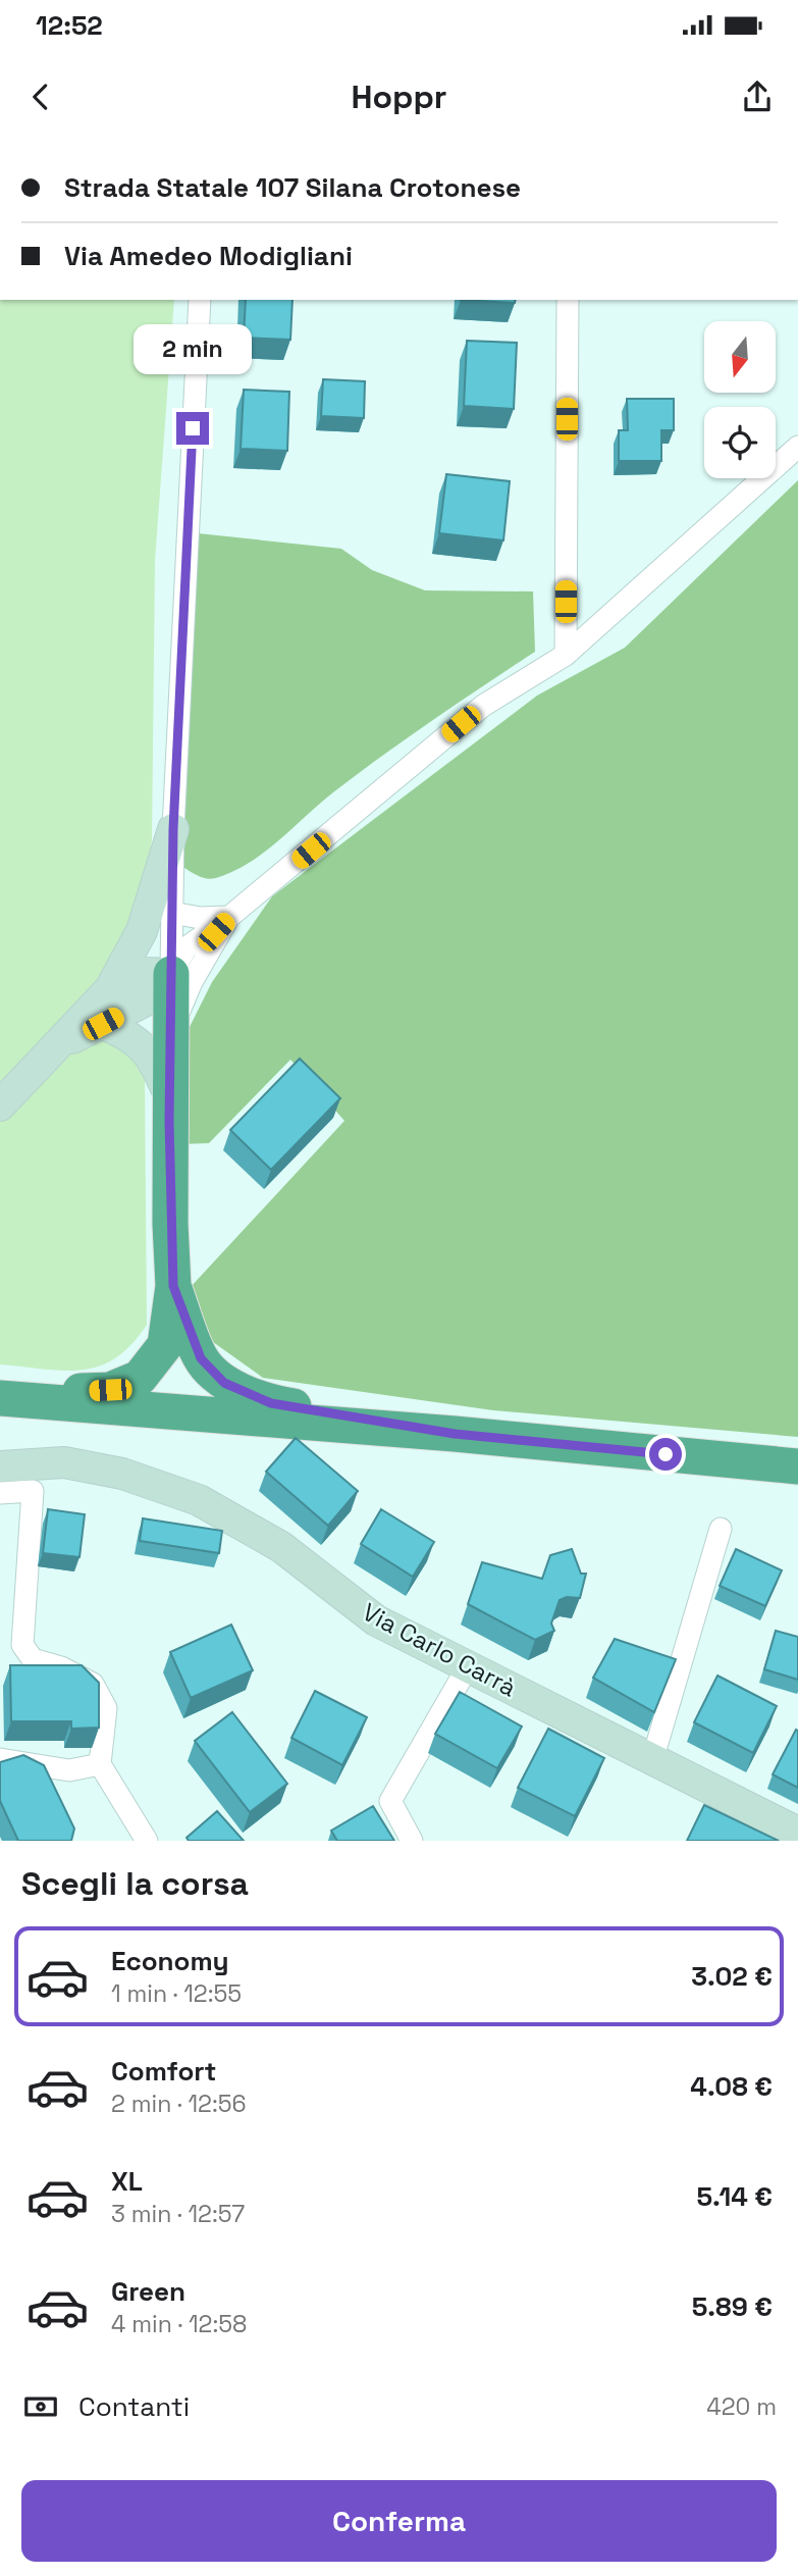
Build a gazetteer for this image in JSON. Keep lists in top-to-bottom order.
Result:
{
  "streets": {
    "main road": ["Via Carlo Carrà"]
  },
  "north": "bottom",
  "page": {
    "status": "12:52",
    "header": "Hoppr",
    "banner": ["Strada Statale 107 Silana Crotonese", "Via Amedeo Modigliani"],
    "bubble": "2 min",
    "heading": "Scegli la corsa",
    "list": [
      {
        "name": "Economy",
        "note": "1 min · 12:55",
        "value": "3.02 €"
      },
      {
        "name": "Comfort",
        "note": "2 min · 12:56",
        "value": "4.08 €"
      },
      {
        "name": "XL",
        "note": "3 min · 12:57",
        "value": "5.14 €"
      },
      {
        "name": "Green",
        "note": "4 min · 12:58",
        "value": "5.89 €"
      }
    ],
    "pay": ["Contanti", "420 m"],
    "buttons": "Conferma"
  }
}
